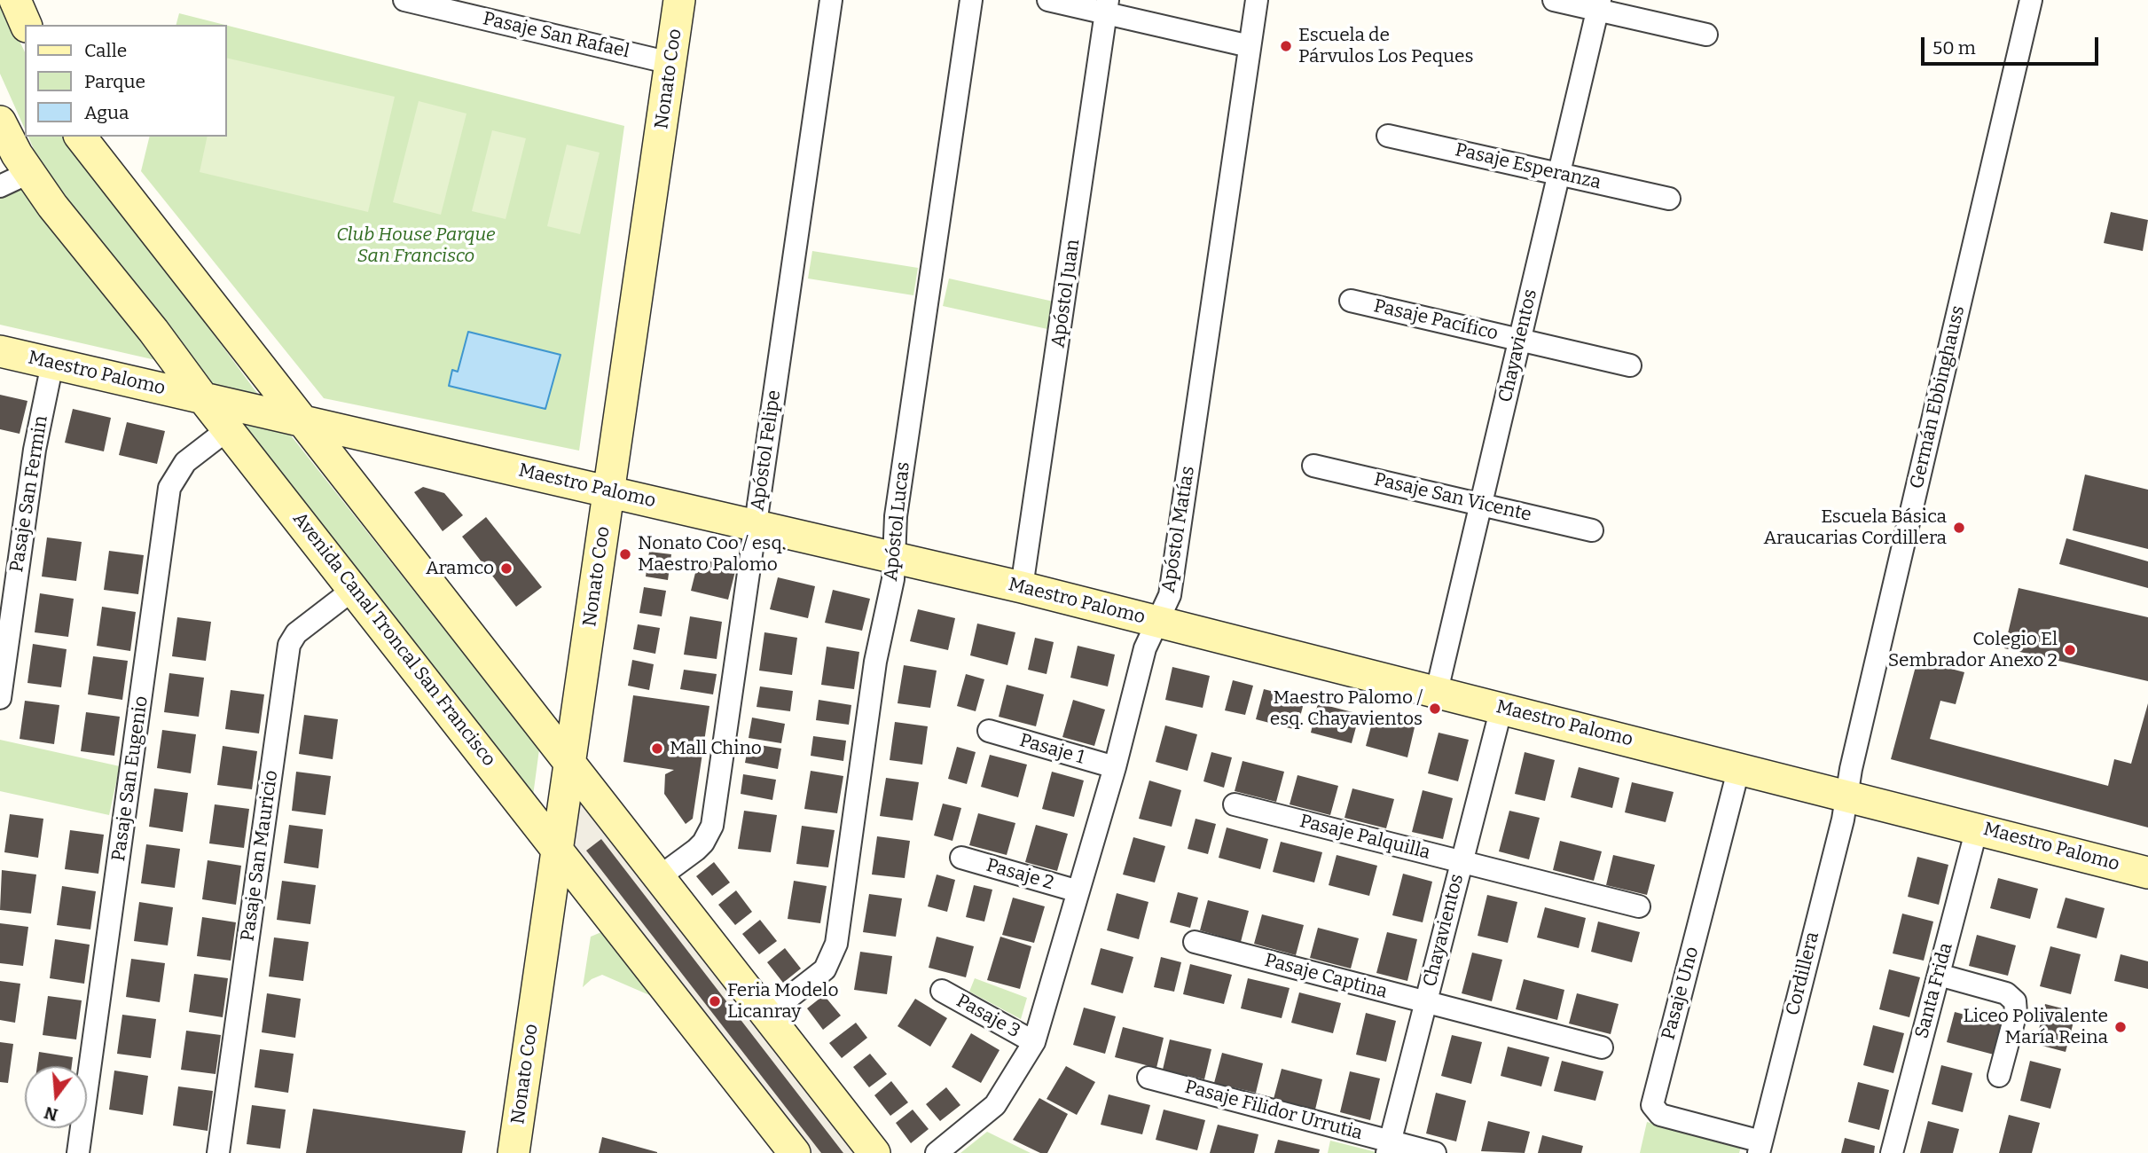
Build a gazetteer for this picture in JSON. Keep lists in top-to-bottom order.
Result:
{
  "streets": {
    "street": [
      "Pasaje San Rafael",
      "Nonato Coo",
      "Pasaje Esperanza",
      "Apóstol Juan",
      "Pasaje Pacífico",
      "Chayavientos",
      "Maestro Palomo",
      "Germán Ebbinghauss",
      "Apóstol Felipe",
      "Pasaje San Fermin",
      "Pasaje San Vicente",
      "Apóstol Lucas",
      "Apóstol Matías",
      "Avenida Canal Troncal San Francisco",
      "Pasaje 1",
      "Pasaje San Eugenio",
      "Pasaje Palquilla",
      "Pasaje San Mauricio",
      "Pasaje 2",
      "Cordillera",
      "Pasaje Captina",
      "Santa Frida",
      "Pasaje Uno",
      "Pasaje 3",
      "Pasaje Filidor Urrutia"
    ]
  },
  "crossings": [
    ["Pasaje San Rafael", "Nonato Coo"],
    ["Nonato Coo", "Maestro Palomo"],
    ["Nonato Coo", "Avenida Canal Troncal San Francisco"],
    ["Pasaje Esperanza", "Chayavientos"],
    ["Apóstol Juan", "Maestro Palomo"],
    ["Pasaje Pacífico", "Chayavientos"],
    ["Chayavientos", "Maestro Palomo"],
    ["Chayavientos", "Pasaje San Vicente"],
    ["Chayavientos", "Pasaje Palquilla"],
    ["Chayavientos", "Pasaje Captina"],
    ["Chayavientos", "Pasaje Filidor Urrutia"],
    ["Maestro Palomo", "Germán Ebbinghauss"],
    ["Maestro Palomo", "Apóstol Felipe"],
    ["Maestro Palomo", "Pasaje San Fermin"],
    ["Maestro Palomo", "Apóstol Lucas"],
    ["Maestro Palomo", "Apóstol Matías"],
    ["Maestro Palomo", "Avenida Canal Troncal San Francisco"],
    ["Maestro Palomo", "Cordillera"],
    ["Maestro Palomo", "Santa Frida"],
    ["Maestro Palomo", "Pasaje Uno"],
    ["Germán Ebbinghauss", "Cordillera"],
    ["Apóstol Matías", "Pasaje 1"],
    ["Apóstol Matías", "Pasaje 2"],
    ["Apóstol Matías", "Pasaje 3"],
    ["Avenida Canal Troncal San Francisco", "Pasaje San Eugenio"],
    ["Avenida Canal Troncal San Francisco", "Pasaje San Mauricio"],
    ["Cordillera", "Pasaje Uno"]
  ],
  "parks": ["Club House Parque San Francisco"],
  "places": [
    "Escuela de Párvulos Los Peques",
    "Escuela Básica Araucarias Cordillera",
    "Nonato Coo / esq. Maestro Palomo",
    "Aramco",
    "Colegio El Sembrador Anexo 2",
    "Maestro Palomo / esq. Chayavientos",
    "Mall Chino",
    "Feria Modelo Licanray",
    "Liceo Polivalente María Reina"
  ],
  "legend": ["Calle", "Parque", "Agua"],
  "scale_bar": "50 m",
  "north": "bottom"
}
